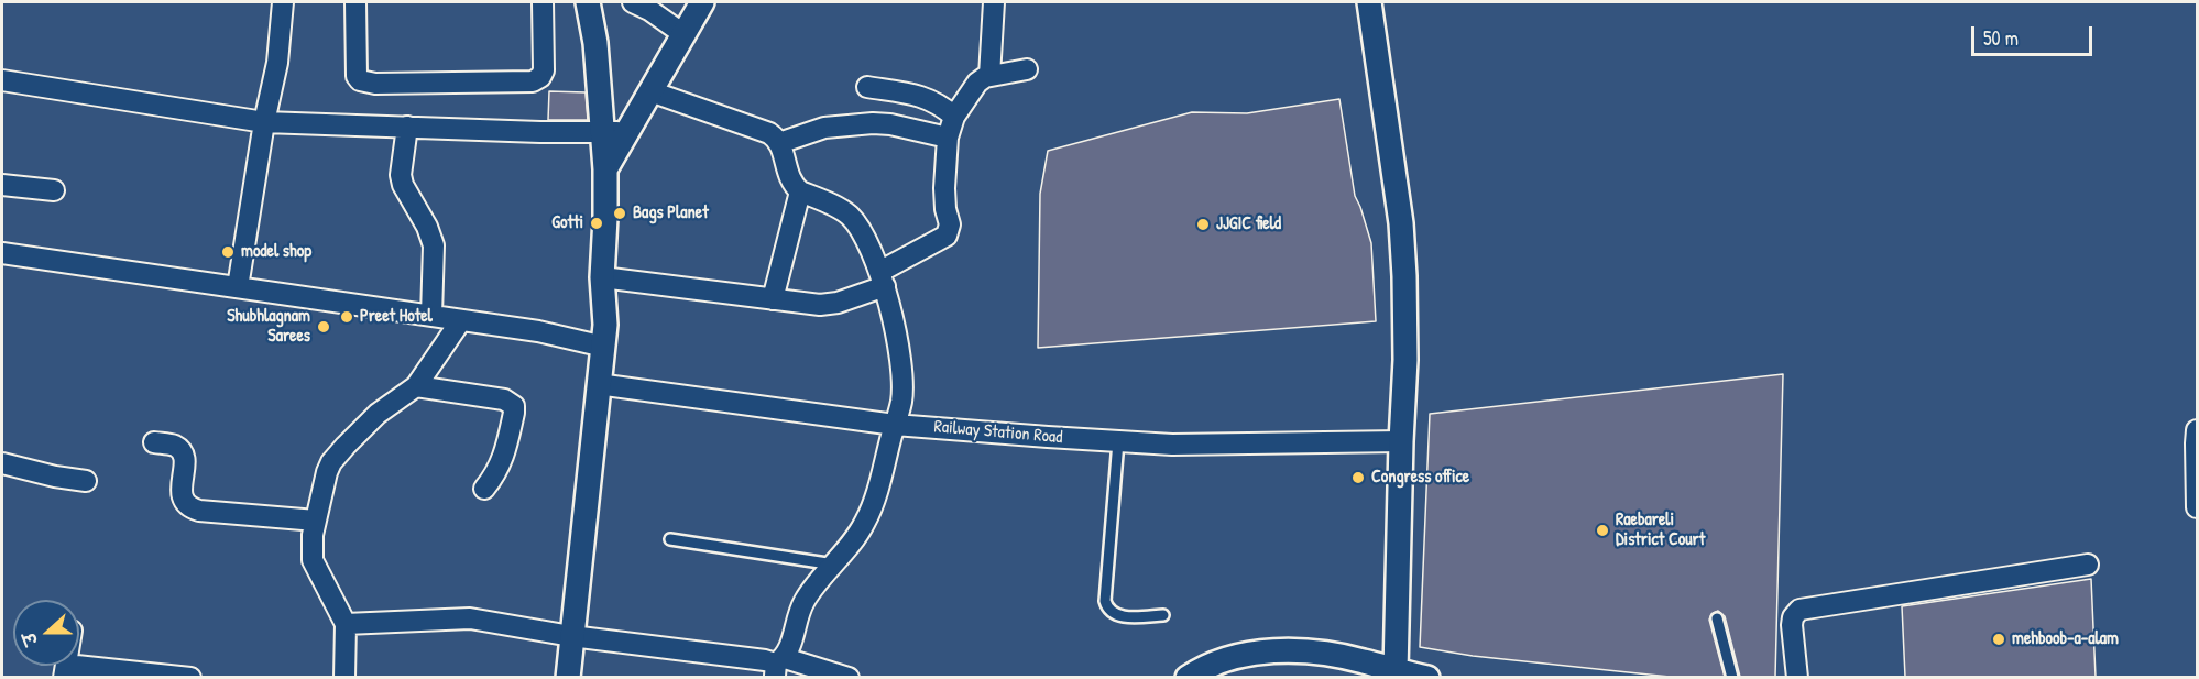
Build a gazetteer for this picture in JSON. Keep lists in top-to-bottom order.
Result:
{
  "streets": {
    "street": ["Railway Station Road"]
  },
  "places": [
    "Bags Planet",
    "Gotti",
    "JJGIC field",
    "model shop",
    "Preet Hotel",
    "Shubhlagnam Sarees",
    "Congress office",
    "Raebareli District Court",
    "mehboob-a-alam"
  ],
  "scale_bar": "50 m",
  "north": "left"
}
